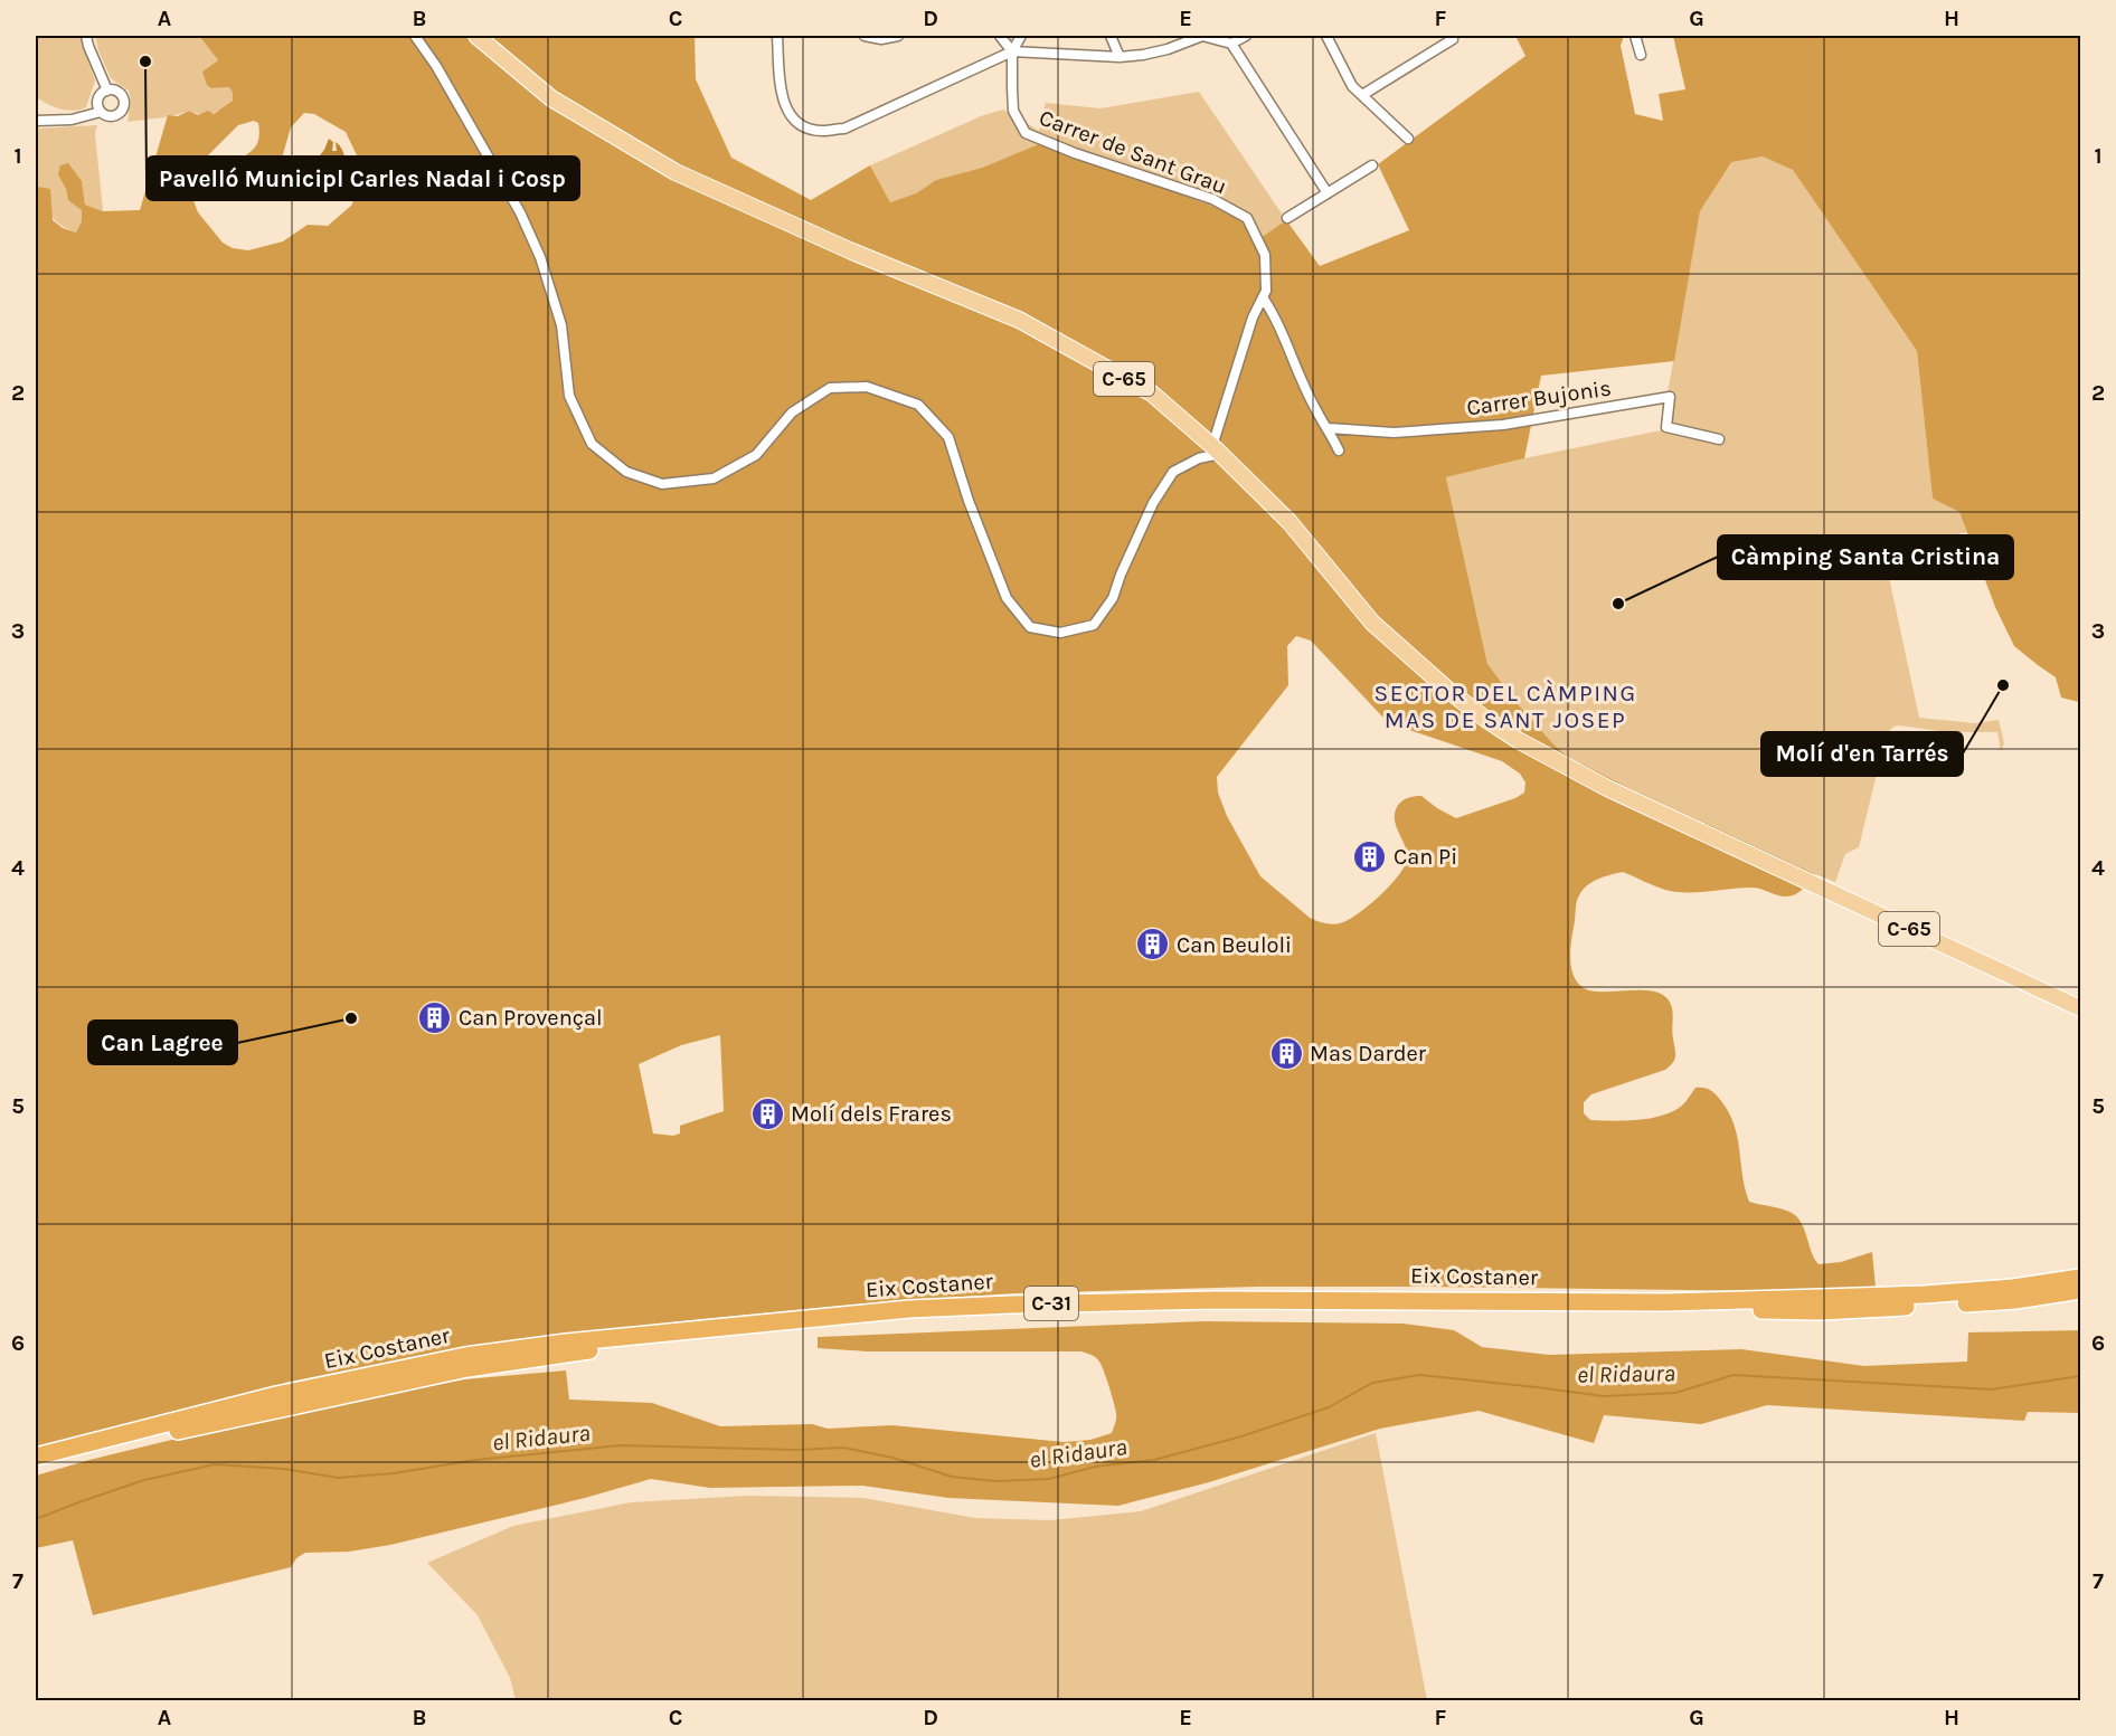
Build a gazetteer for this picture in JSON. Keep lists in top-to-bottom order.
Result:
{
  "streets": {
    "highway": ["Eix Costaner", "C-31"],
    "main road": ["C-65"],
    "street": ["Carrer de Sant Grau", "Carrer Bujonis"]
  },
  "crossings": [
    ["Carrer de Sant Grau", "C-65"]
  ],
  "districts": ["SECTOR DEL CÀMPING MAS DE SANT JOSEP"],
  "water": ["el Ridaura"],
  "places": {
    "other": [
      "Pavelló Municipl Carles Nadal i Cosp",
      "Càmping Santa Cristina",
      "Molí d'en Tarrés",
      "Can Lagree"
    ],
    "building": [
      "Can Pi",
      "Can Beuloli",
      "Can Provençal",
      "Mas Darder",
      "Molí dels Frares"
    ]
  },
  "grid": {
    "columns": [
      "A",
      "B",
      "C",
      "D",
      "E",
      "F",
      "G",
      "H"
    ],
    "rows": [
      "1",
      "2",
      "3",
      "4",
      "5",
      "6",
      "7"
    ]
  }
}
